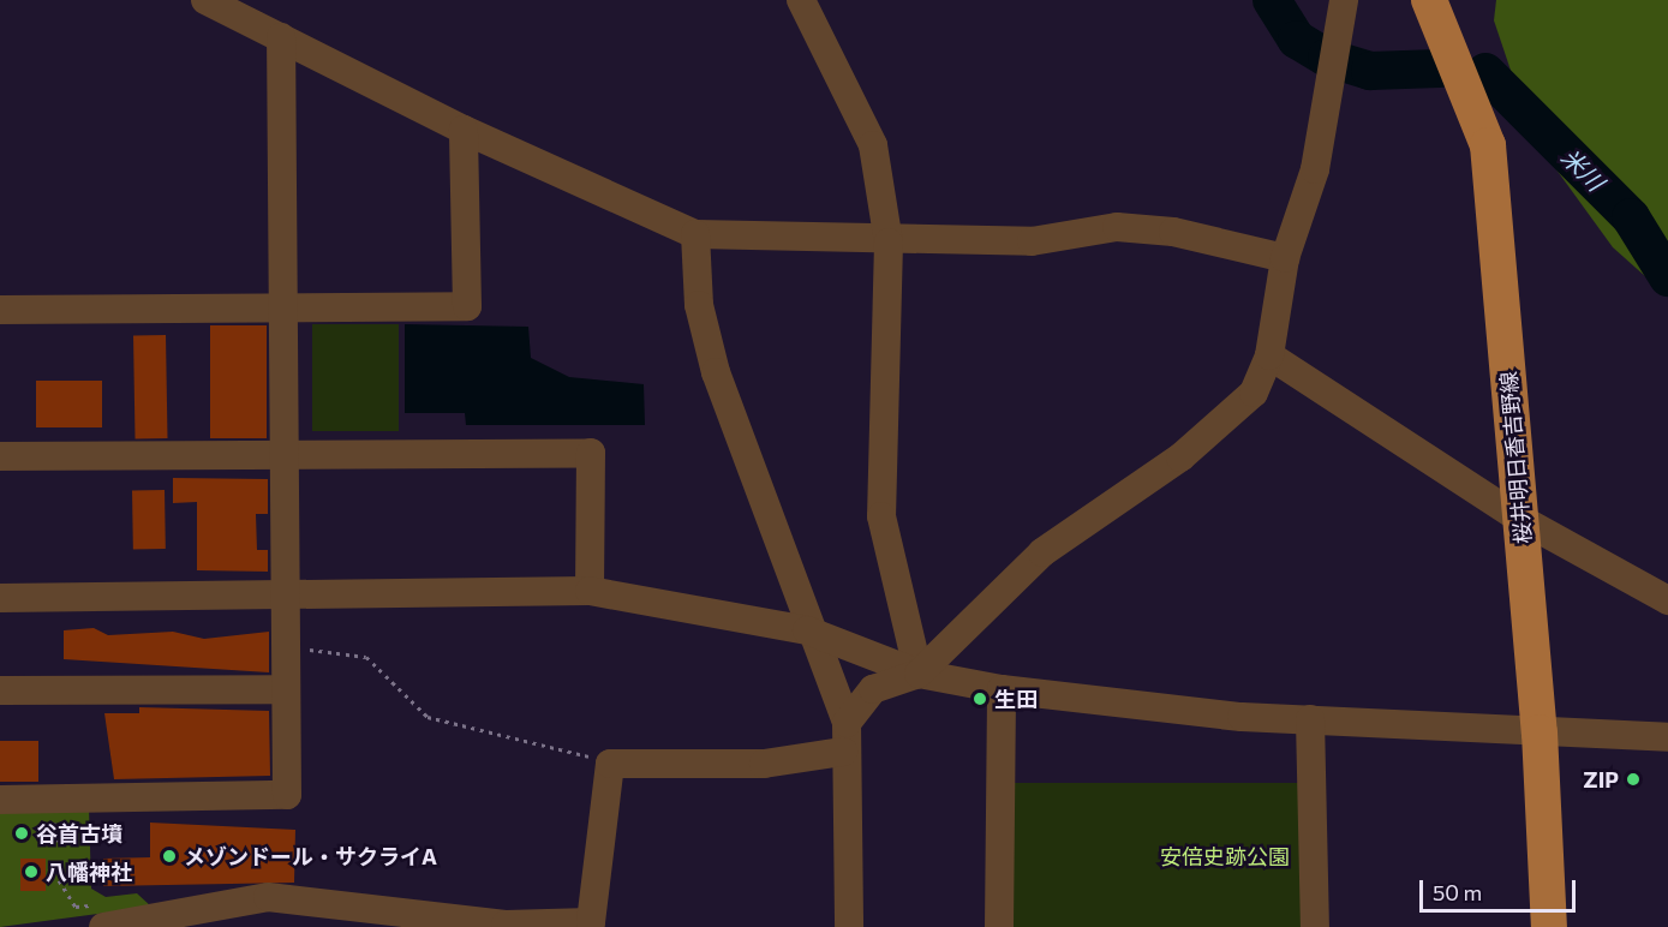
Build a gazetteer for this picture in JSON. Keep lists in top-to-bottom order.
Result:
{
  "streets": {
    "main road": ["桜井明日香吉野線"]
  },
  "water": ["米川"],
  "parks": ["安倍史跡公園"],
  "places": [
    "生田",
    "ZIP",
    "谷首古墳",
    "メゾンドール・サクライA",
    "八幡神社"
  ],
  "scale_bar": "50 m"
}
